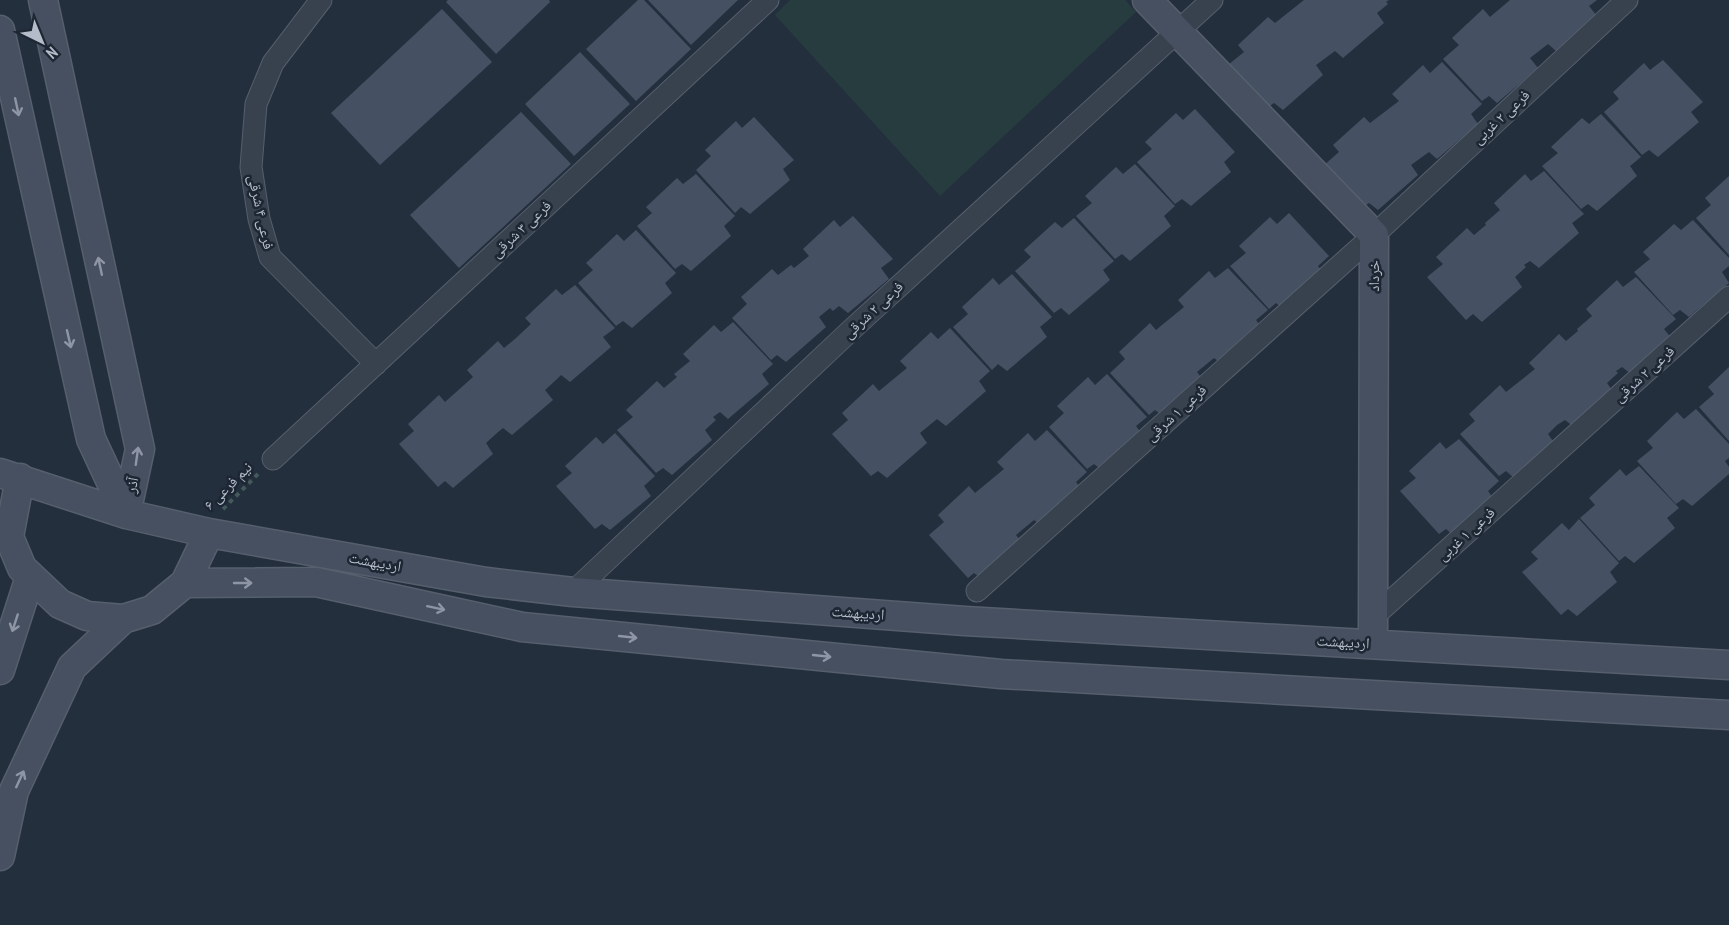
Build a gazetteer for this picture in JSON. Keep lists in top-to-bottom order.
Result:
{
  "streets": {
    "street": [
      "فرعی ۲ غربی",
      "فرعی ۴ شرقی",
      "فرعی ۳ شرقی",
      "خرداد",
      "فرعی ۲ شرقی",
      "فرعی ۱ شرقی",
      "آذر",
      "فرعی ۱ غربی",
      "اردیبهشت"
    ],
    "path": ["نیم فرعی ۶"]
  },
  "crossings": [
    ["فرعی ۲ غربی", "خرداد"],
    ["فرعی ۲ غربی", "فرعی ۱ شرقی"],
    ["فرعی ۴ شرقی", "فرعی ۳ شرقی"],
    ["فرعی ۳ شرقی", "نیم فرعی ۶"],
    ["خرداد", "فرعی ۱ شرقی"],
    ["خرداد", "فرعی ۱ غربی"],
    ["خرداد", "اردیبهشت"],
    ["فرعی ۲ شرقی", "فرعی ۱ غربی"],
    ["فرعی ۲ شرقی", "اردیبهشت"],
    ["آذر", "اردیبهشت"],
    ["نیم فرعی ۶", "اردیبهشت"],
    ["فرعی ۱ غربی", "اردیبهشت"]
  ],
  "north": "bottom right"
}
